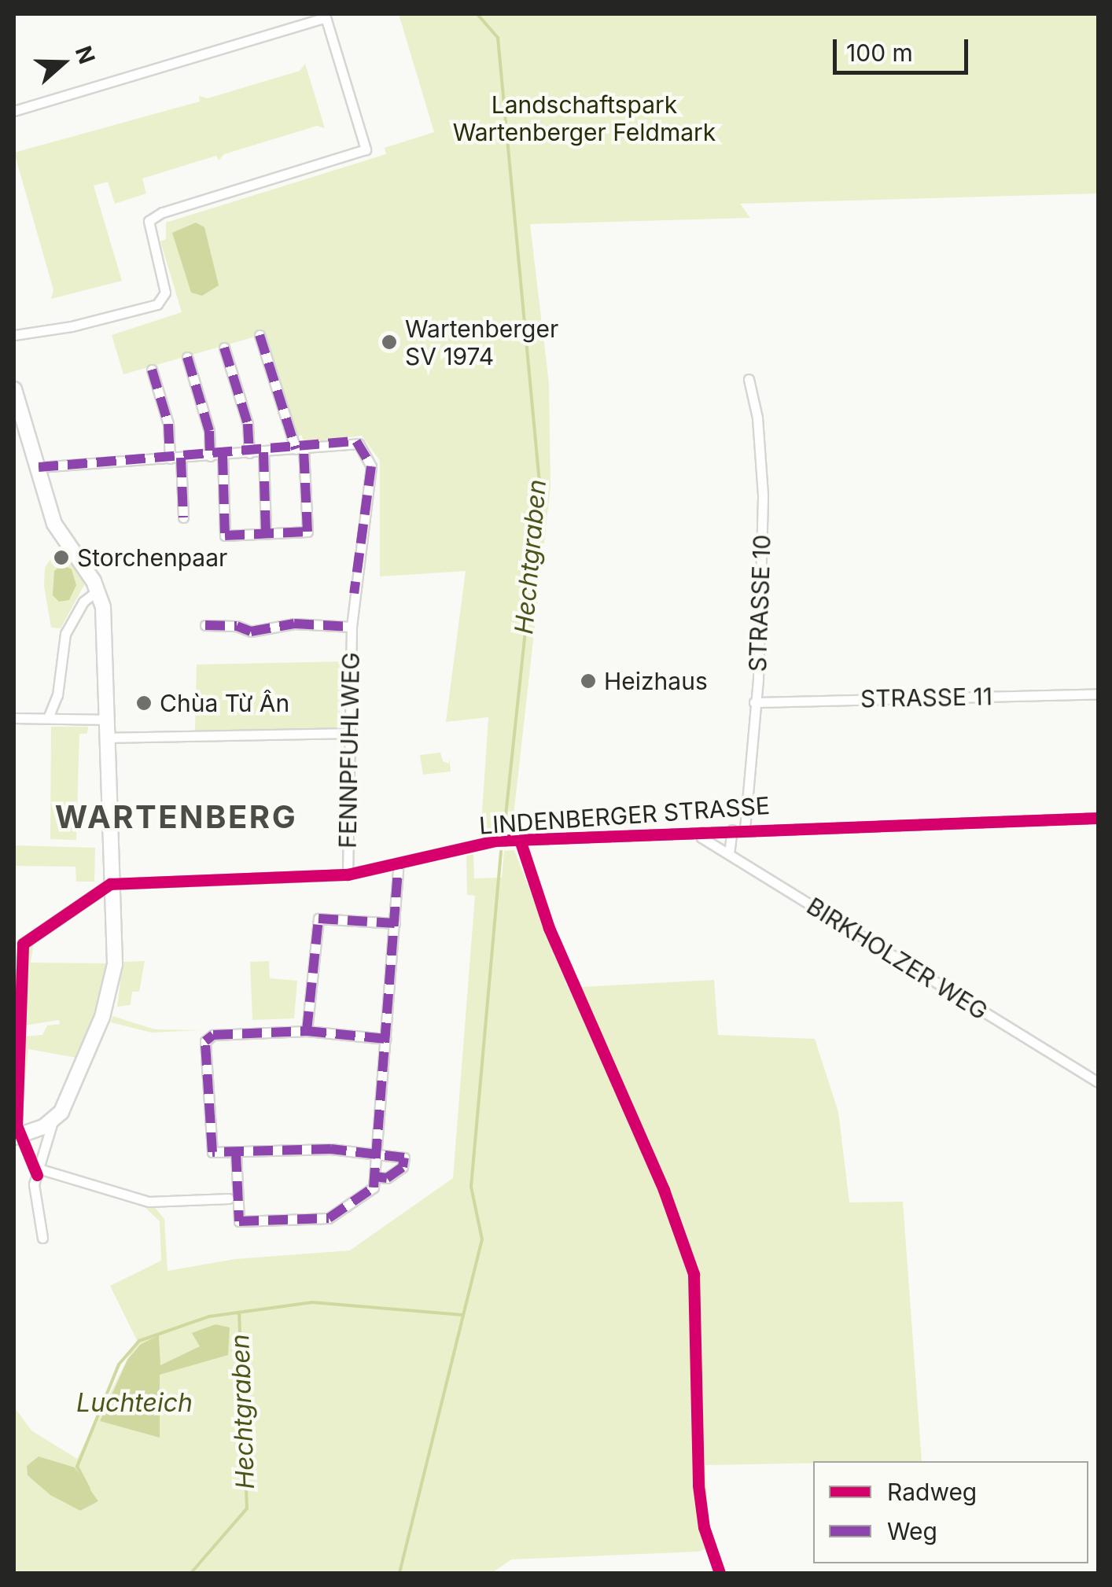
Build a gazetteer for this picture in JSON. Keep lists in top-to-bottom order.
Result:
{
  "streets": {
    "street": [
      "STRASSE 10",
      "STRASSE 11",
      "FENNPFUHLWEG",
      "LINDENBERGER STRASSE",
      "BIRKHOLZER WEG"
    ]
  },
  "crossings": [
    ["STRASSE 10", "STRASSE 11"],
    ["STRASSE 10", "LINDENBERGER STRASSE"],
    ["FENNPFUHLWEG", "LINDENBERGER STRASSE"],
    ["LINDENBERGER STRASSE", "BIRKHOLZER WEG"]
  ],
  "districts": ["WARTENBERG"],
  "water": ["Hechtgraben", "Luchteich"],
  "parks": ["Landschaftspark Wartenberger Feldmark"],
  "places": [
    "Wartenberger SV 1974",
    "Storchenpaar",
    "Heizhaus",
    "Chùa Từ Ân"
  ],
  "legend": ["Radweg", "Weg"],
  "scale_bar": "100 m",
  "north": "right"
}
